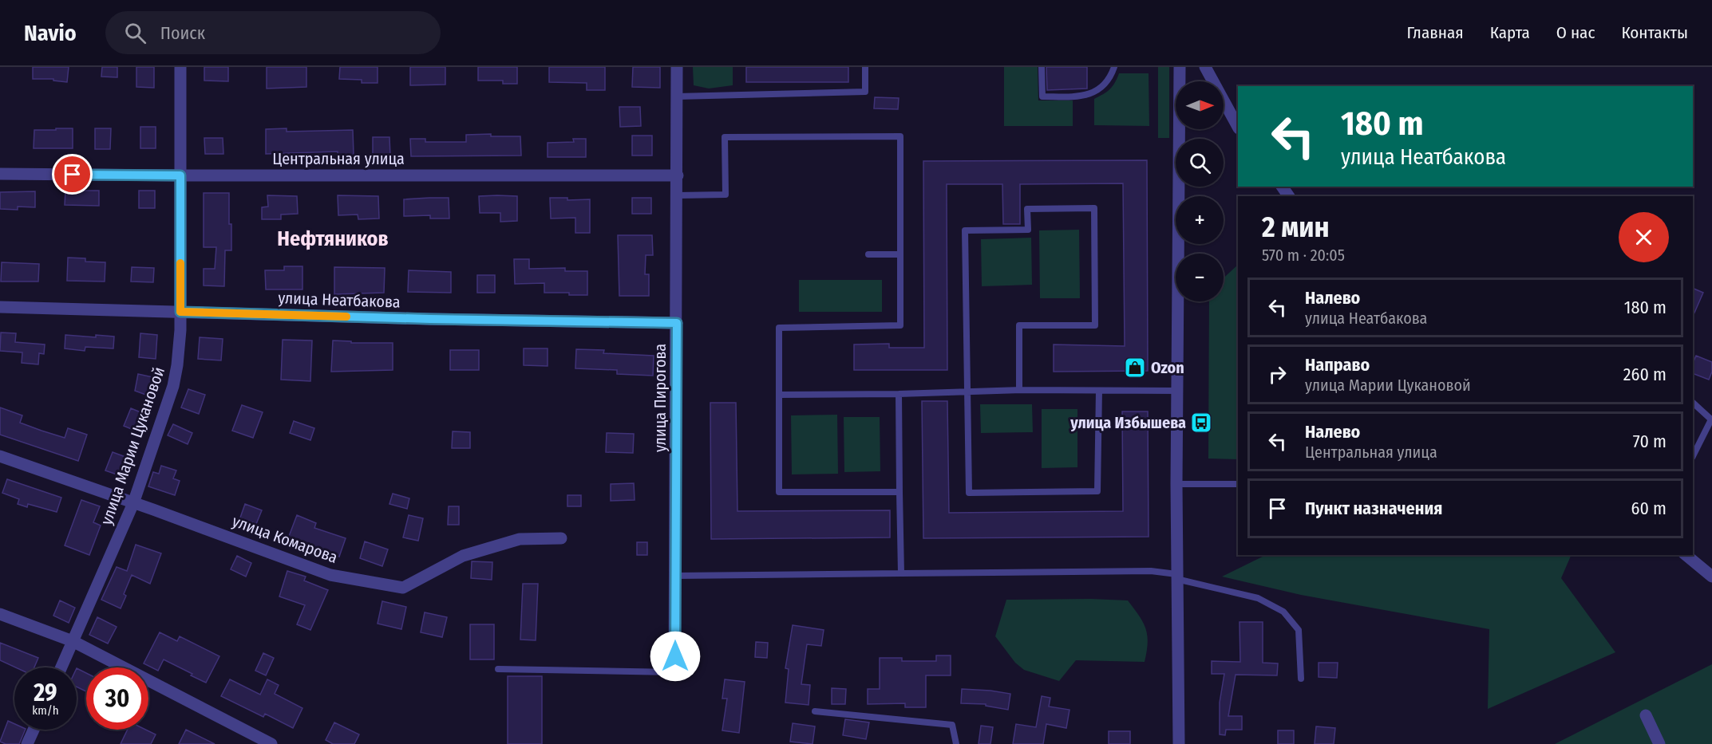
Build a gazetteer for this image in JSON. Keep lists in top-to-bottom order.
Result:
{
  "streets": {
    "street": [
      "Центральная улица",
      "улица Неатбакова",
      "улица Пирогова",
      "улица Марии Цукановой",
      "улица Комарова"
    ]
  },
  "crossings": [
    ["Центральная улица", "улица Пирогова"],
    ["Центральная улица", "улица Марии Цукановой"],
    ["улица Неатбакова", "улица Пирогова"],
    ["улица Неатбакова", "улица Марии Цукановой"],
    ["улица Марии Цукановой", "улица Комарова"]
  ],
  "districts": ["Нефтяников"],
  "places": {
    "shop": ["Ozon"],
    "bus stop": ["улица Избышева"]
  },
  "north": "right",
  "page": {
    "header": "Navio",
    "search": "Поиск",
    "nav": [
      "Главная",
      "Карта",
      "О нас",
      "Контакты"
    ],
    "map_buttons": ["+", "−"],
    "turn": ["180 m", "улица Неатбакова"],
    "heading": ["2 мин", "570 m · 20:05"],
    "list": [
      {
        "name": "Налево",
        "note": "улица Неатбакова",
        "value": "180 m"
      },
      {
        "name": "Направо",
        "note": "улица Марии Цукановой",
        "value": "260 m"
      },
      {
        "name": "Налево",
        "note": "Центральная улица",
        "value": "70 m"
      },
      {
        "name": "Пункт назначения",
        "value": "60 m"
      }
    ],
    "speed": "29 km/h",
    "limit": "30"
  }
}
